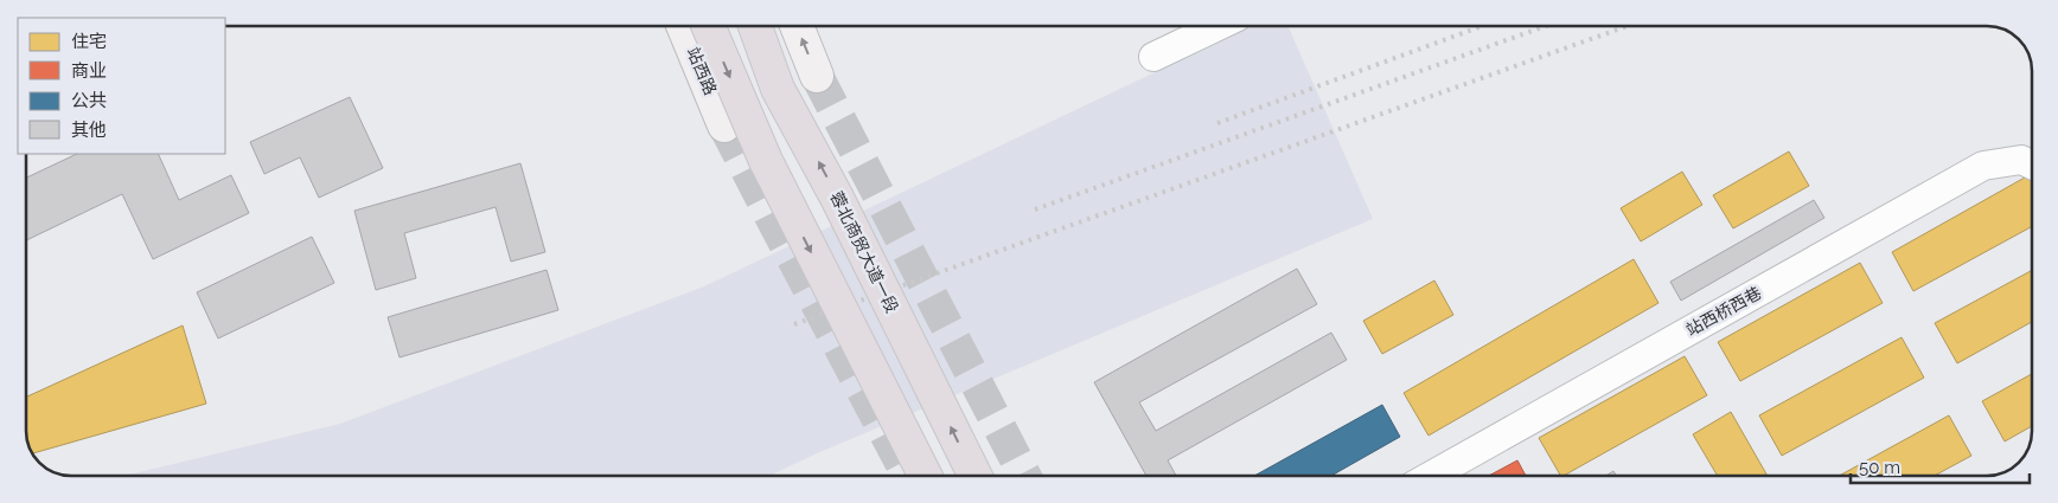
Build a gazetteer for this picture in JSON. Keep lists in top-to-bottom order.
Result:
{
  "streets": {
    "highway": ["蓉北商贸大道一段"],
    "main road": ["站西路"],
    "street": ["站西桥西巷"]
  },
  "legend": [
    "住宅",
    "商业",
    "公共",
    "其他"
  ],
  "scale_bar": "50 m"
}
